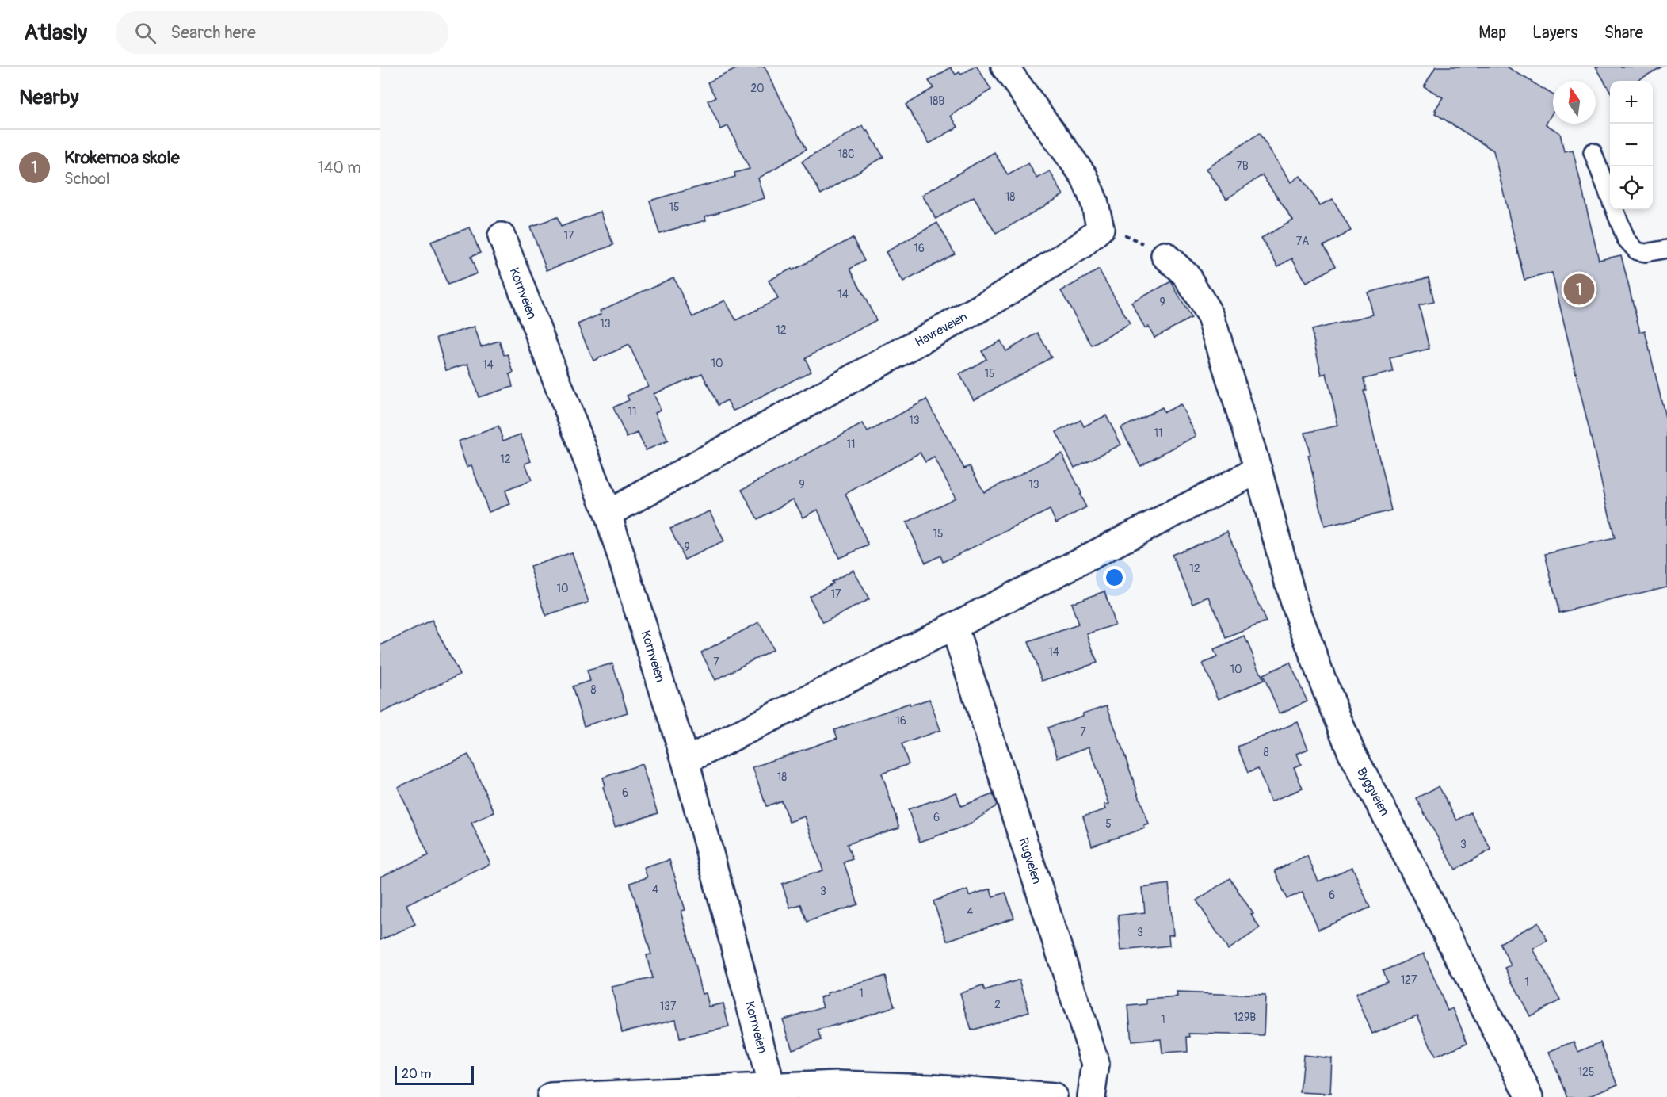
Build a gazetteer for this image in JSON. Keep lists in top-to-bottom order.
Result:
{
  "streets": {
    "street": [
      "Kornveien",
      "Havreveien",
      "Byggveien",
      "Rugveien"
    ]
  },
  "crossings": [
    ["Kornveien", "Havreveien"]
  ],
  "house_numbers": [
    "20",
    "18B",
    "18C",
    "7B",
    "18",
    "15",
    "17",
    "7A",
    "16",
    "14",
    "9",
    "13",
    "12",
    "10",
    "14",
    "15",
    "11",
    "13",
    "11",
    "11",
    "12",
    "9",
    "13",
    "15",
    "9",
    "12",
    "10",
    "17",
    "14",
    "7",
    "10",
    "8",
    "16",
    "7",
    "8",
    "18",
    "6",
    "6",
    "5",
    "3",
    "4",
    "3",
    "6",
    "4",
    "3",
    "127",
    "1",
    "1",
    "2",
    "137",
    "129B",
    "1",
    "125"
  ],
  "scale_bar": "20 m",
  "north": "top",
  "page": {
    "header": "Atlasly",
    "search": "Search here",
    "nav": ["Map", "Layers", "Share"],
    "heading": "Nearby",
    "map_buttons": ["+", "−"],
    "list": [
      {
        "mark": "1",
        "name": "Krokemoa skole",
        "note": "School",
        "value": "140 m"
      }
    ],
    "pins": "1",
    "scale": "20 m"
  }
}
